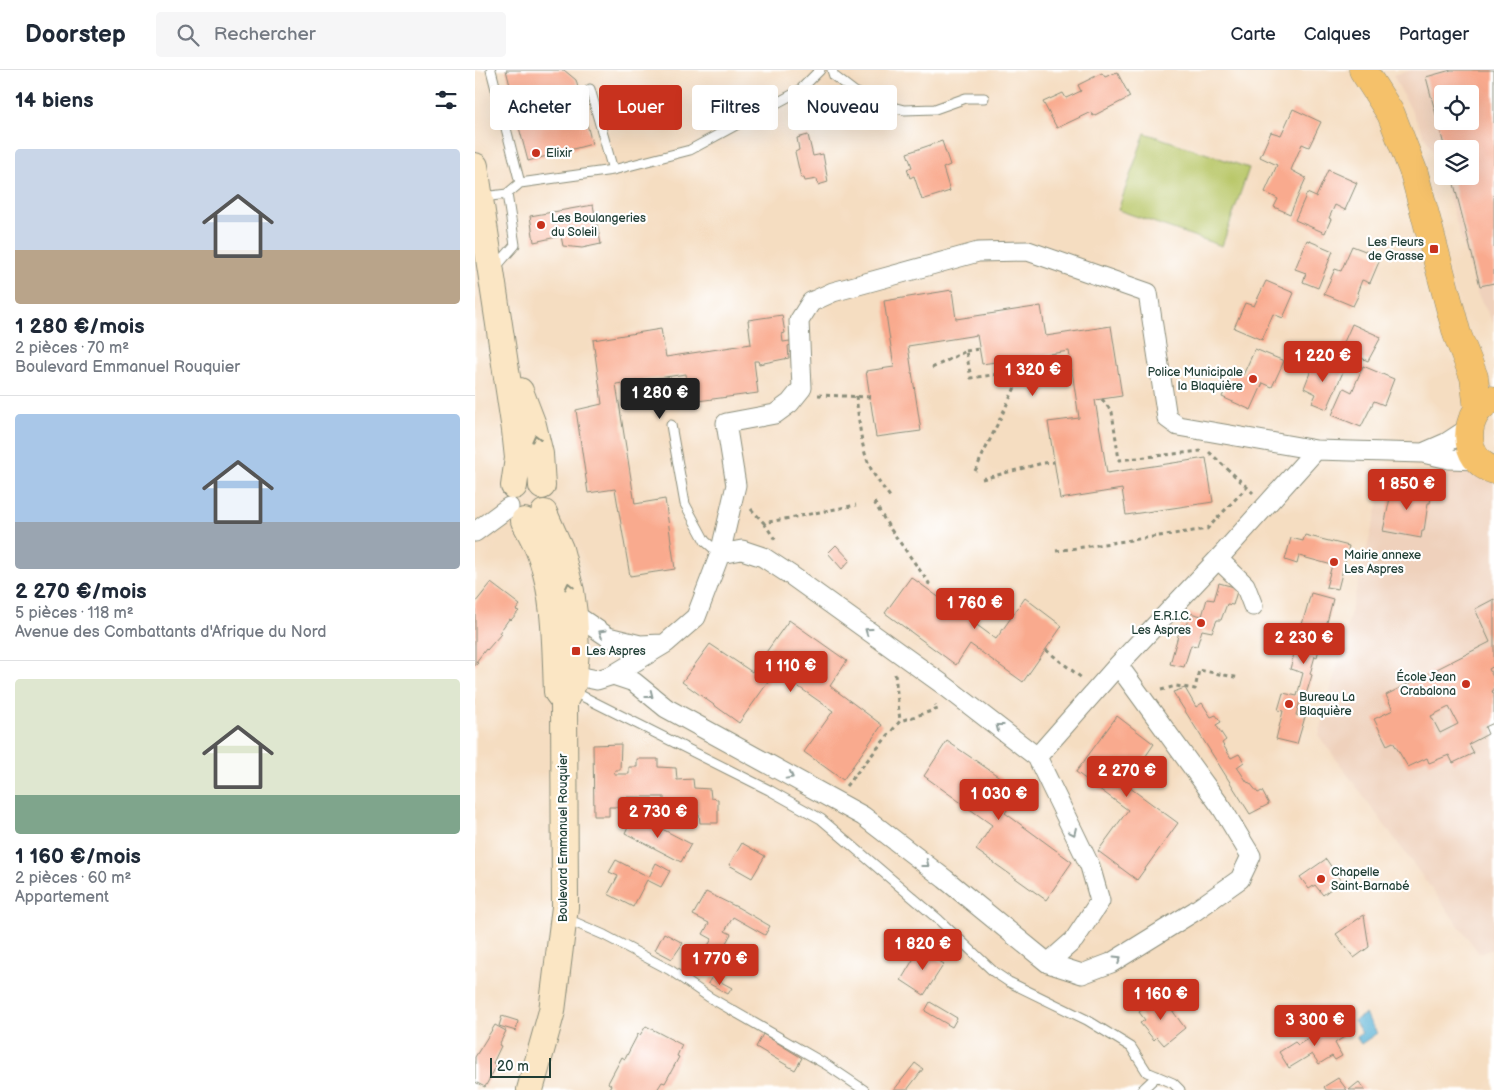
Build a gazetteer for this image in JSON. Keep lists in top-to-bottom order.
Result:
{
  "streets": {
    "main road": ["Boulevard Emmanuel Rouquier"]
  },
  "places": {
    "other": [
      "Elixir",
      "Les Boulangeries du Soleil",
      "Police Municipale la Blaquière",
      "Mairie annexe Les Aspres",
      "E.R.I.C. Les Aspres",
      "École Jean Crabalona",
      "Bureau La Blaquière",
      "Chapelle Saint-Barnabé"
    ],
    "transit": ["Les Fleurs de Grasse", "Les Aspres"]
  },
  "scale_bar": "20 m",
  "page": {
    "header": "Doorstep",
    "search": "Rechercher",
    "nav": ["Carte", "Calques", "Partager"],
    "heading": "14 biens",
    "chip": [
      "Acheter",
      "Louer",
      "Filtres",
      "Nouveau"
    ],
    "list": [
      {
        "name": "1 280 €/mois",
        "note": "2 pièces · 70 m² · Boulevard Emmanuel Rouquier"
      },
      {
        "name": "2 270 €/mois",
        "note": "5 pièces · 118 m² · Avenue des Combattants d'Afrique du Nord"
      },
      {
        "name": "1 160 €/mois",
        "note": "2 pièces · 60 m² · Appartement"
      }
    ],
    "price": [
      "1 220 €",
      "1 320 €",
      "1 280 €",
      "1 850 €",
      "1 760 €",
      "2 230 €",
      "1 110 €",
      "2 270 €",
      "1 030 €",
      "2 730 €",
      "1 820 €",
      "1 770 €",
      "1 160 €",
      "3 300 €"
    ],
    "scale": "20 m"
  }
}
